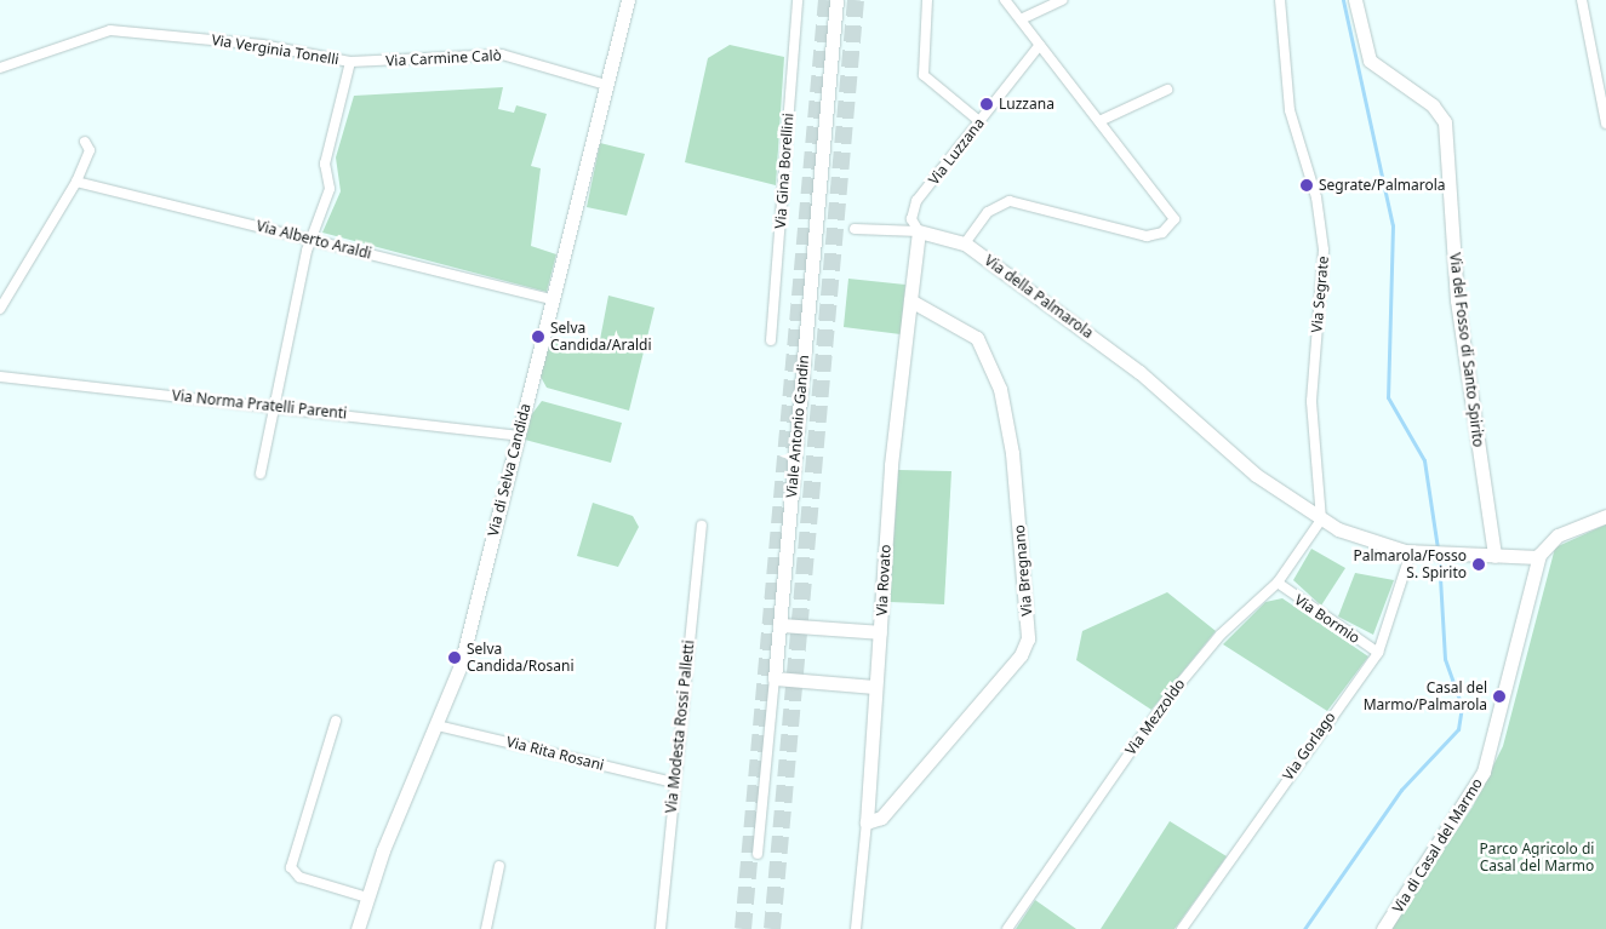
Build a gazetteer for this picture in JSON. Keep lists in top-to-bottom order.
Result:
{
  "streets": {
    "street": [
      "Via Verginia Tonelli",
      "Via Carmine Calò",
      "Via Luzzana",
      "Via Gina Borellini",
      "Via Alberto Araldi",
      "Via Segrate",
      "Via della Palmarola",
      "Via del Fosso di Santo Spirito",
      "Via Norma Pratelli Parenti",
      "Viale Antonio Gandin",
      "Via di Selva Candida",
      "Via Bregnano",
      "Via Rovato",
      "Via Bormio",
      "Via Mezzoldo",
      "Via Modesta Rossi Palletti",
      "Via Gorlago",
      "Via Rita Rosani",
      "Via di Casal del Marmo"
    ]
  },
  "crossings": [
    ["Via Verginia Tonelli", "Via Carmine Calò"],
    ["Via Verginia Tonelli", "Via Alberto Araldi"],
    ["Via Verginia Tonelli", "Via Norma Pratelli Parenti"],
    ["Via Carmine Calò", "Via di Selva Candida"],
    ["Via Luzzana", "Via Rovato"],
    ["Via Alberto Araldi", "Via di Selva Candida"],
    ["Via Segrate", "Via della Palmarola"],
    ["Via Segrate", "Via Mezzoldo"],
    ["Via della Palmarola", "Via del Fosso di Santo Spirito"],
    ["Via della Palmarola", "Via Mezzoldo"],
    ["Via della Palmarola", "Via Gorlago"],
    ["Via della Palmarola", "Via di Casal del Marmo"],
    ["Via Norma Pratelli Parenti", "Via di Selva Candida"],
    ["Via di Selva Candida", "Via Rita Rosani"],
    ["Via Bregnano", "Via Rovato"],
    ["Via Bormio", "Via Mezzoldo"],
    ["Via Bormio", "Via Gorlago"],
    ["Via Modesta Rossi Palletti", "Via Rita Rosani"]
  ],
  "parks": ["Parco Agricolo di Casal del Marmo"],
  "places": [
    "Luzzana",
    "Segrate/Palmarola",
    "Selva Candida/Araldi",
    "Palmarola/Fosso S. Spirito",
    "Selva Candida/Rosani",
    "Casal del Marmo/Palmarola"
  ]
}
